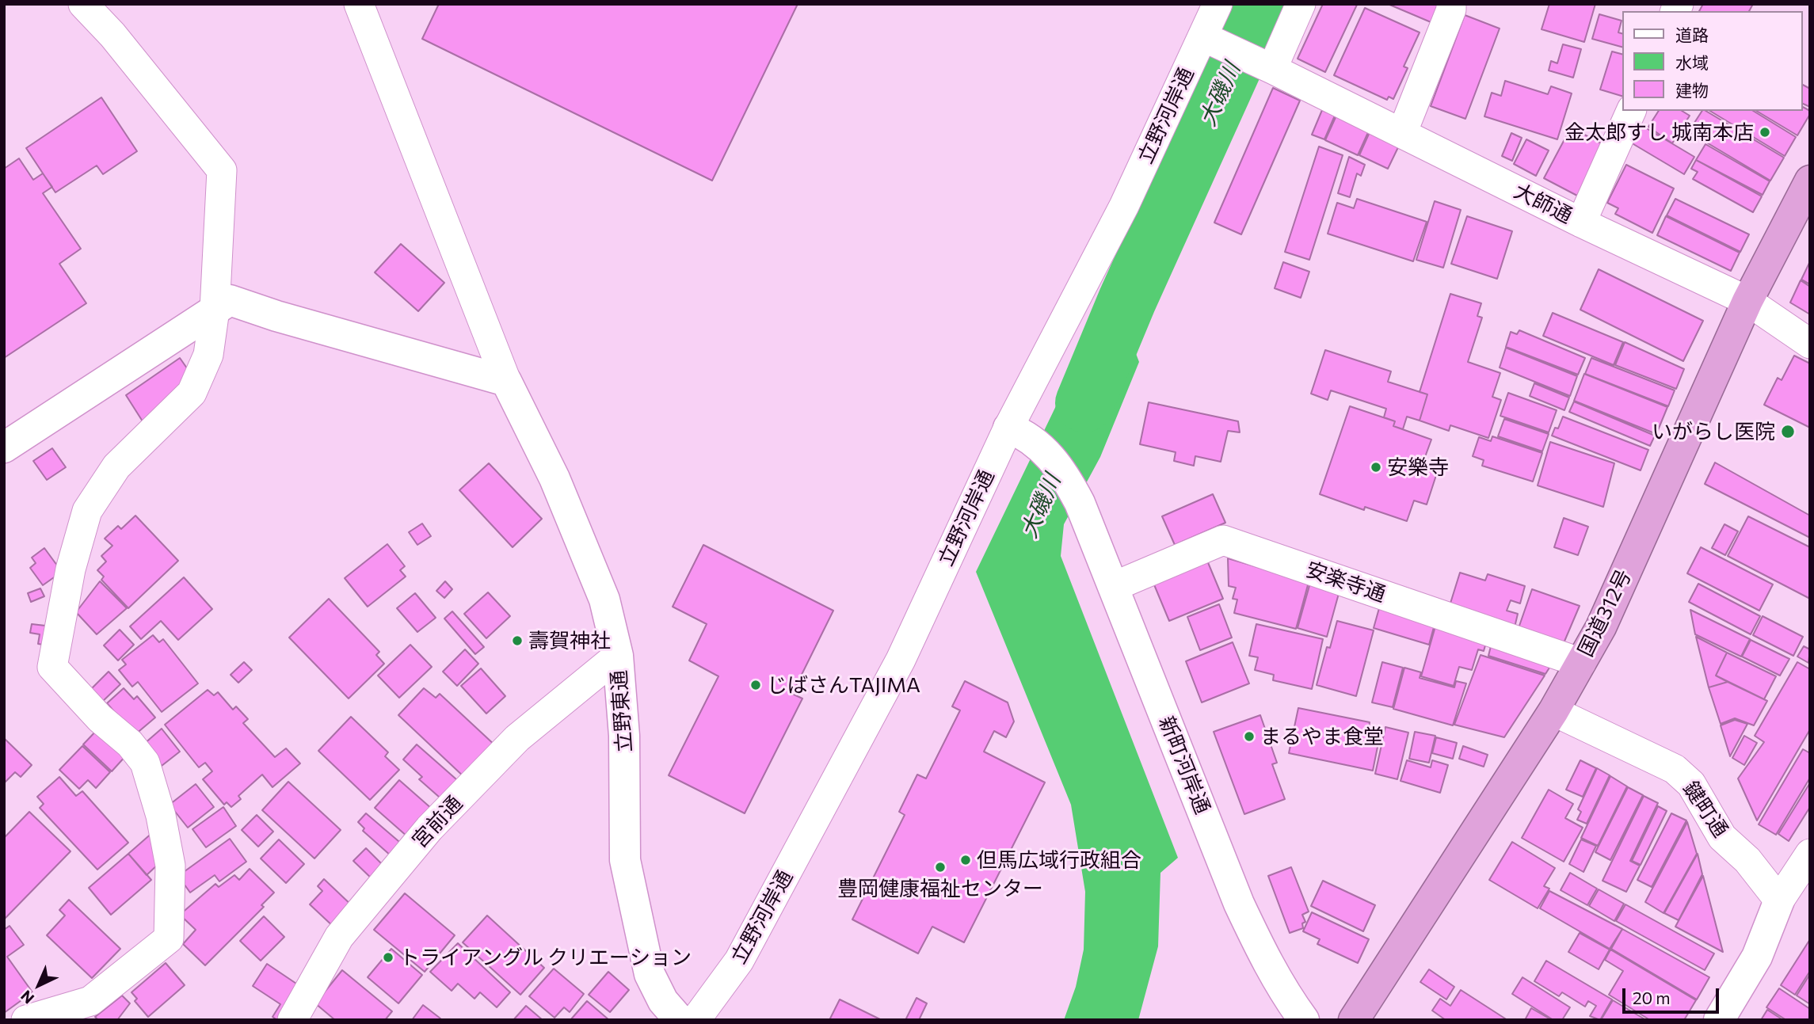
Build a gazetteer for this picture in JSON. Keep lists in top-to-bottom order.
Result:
{
  "streets": {
    "highway": ["国道312号"],
    "street": [
      "立野河岸通",
      "大師通",
      "安楽寺通",
      "立野東通",
      "新町河岸通",
      "鍵町通",
      "宮前通"
    ]
  },
  "crossings": [
    ["立野河岸通", "大師通"],
    ["立野河岸通", "新町河岸通"],
    ["大師通", "国道312号"],
    ["安楽寺通", "国道312号"],
    ["安楽寺通", "新町河岸通"],
    ["国道312号", "鍵町通"],
    ["立野東通", "宮前通"]
  ],
  "water": ["大磯川"],
  "places": [
    "金太郎すし 城南本店",
    "いがらし医院",
    "安樂寺",
    "壽賀神社",
    "じばさんTAJIMA",
    "まるやま食堂",
    "但馬広域行政組合",
    "豊岡健康福祉センター",
    "トライアングル クリエーション"
  ],
  "legend": ["道路", "水域", "建物"],
  "scale_bar": "20 m",
  "north": "bottom left"
}
